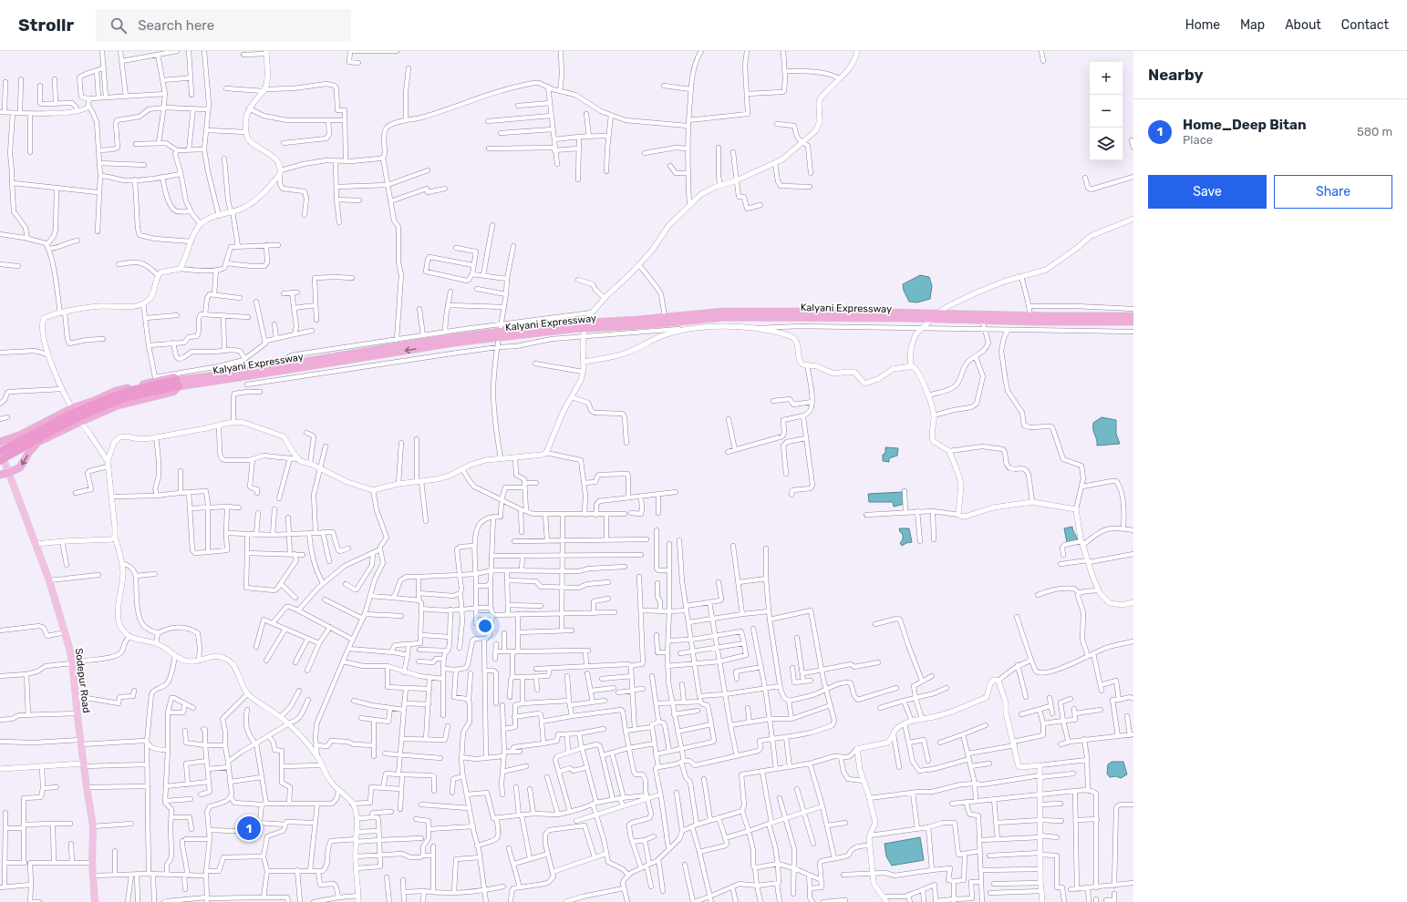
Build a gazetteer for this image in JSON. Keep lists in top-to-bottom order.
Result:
{
  "streets": {
    "highway": ["Kalyani Expressway"],
    "main road": ["Sodepur Road"]
  },
  "crossings": [
    ["Kalyani Expressway", "Sodepur Road"]
  ],
  "page": {
    "header": "Strollr",
    "search": "Search here",
    "nav": [
      "Home",
      "Map",
      "About",
      "Contact"
    ],
    "heading": "Nearby",
    "map_buttons": ["+", "−"],
    "list": [
      {
        "mark": "1",
        "name": "Home_Deep Bitan",
        "note": "Place",
        "value": "580 m"
      }
    ],
    "buttons": ["Save", "Share"],
    "pins": "1"
  }
}
